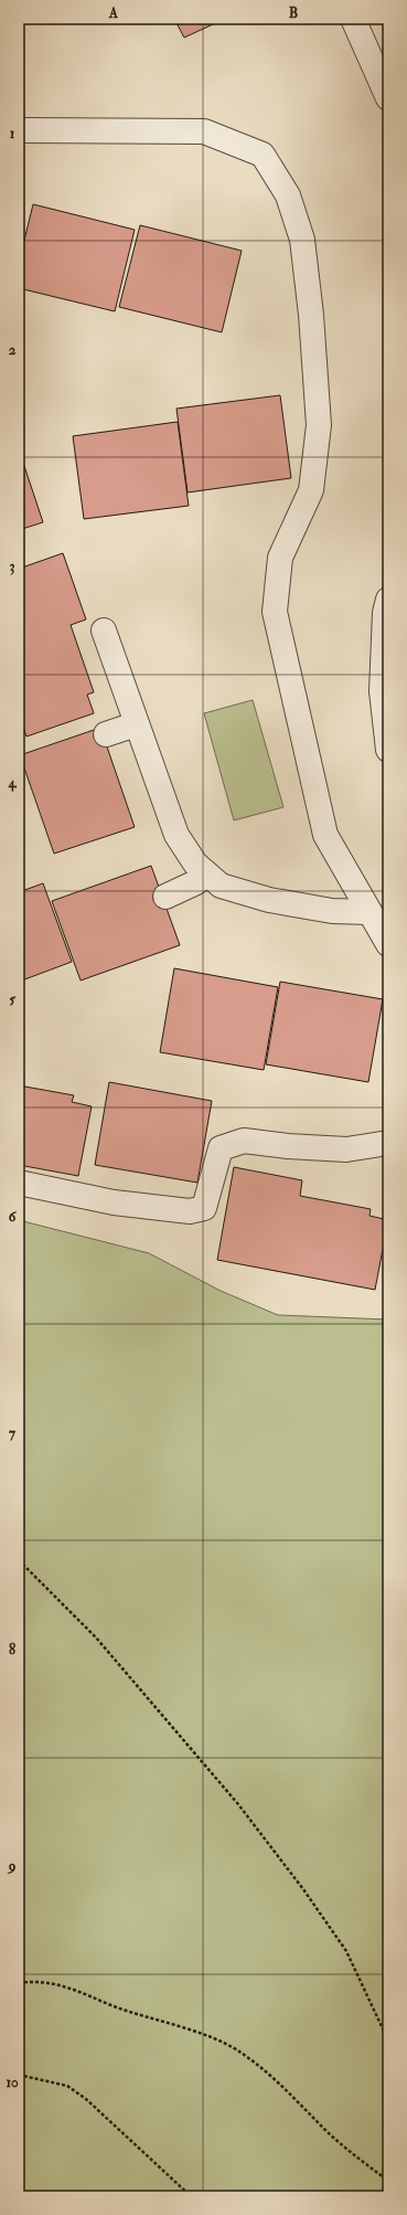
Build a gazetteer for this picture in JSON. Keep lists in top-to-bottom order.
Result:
{
  "grid": {
    "columns": ["A", "B"],
    "rows": [
      "1",
      "2",
      "3",
      "4",
      "5",
      "6",
      "7",
      "8",
      "9",
      "10"
    ]
  }
}
